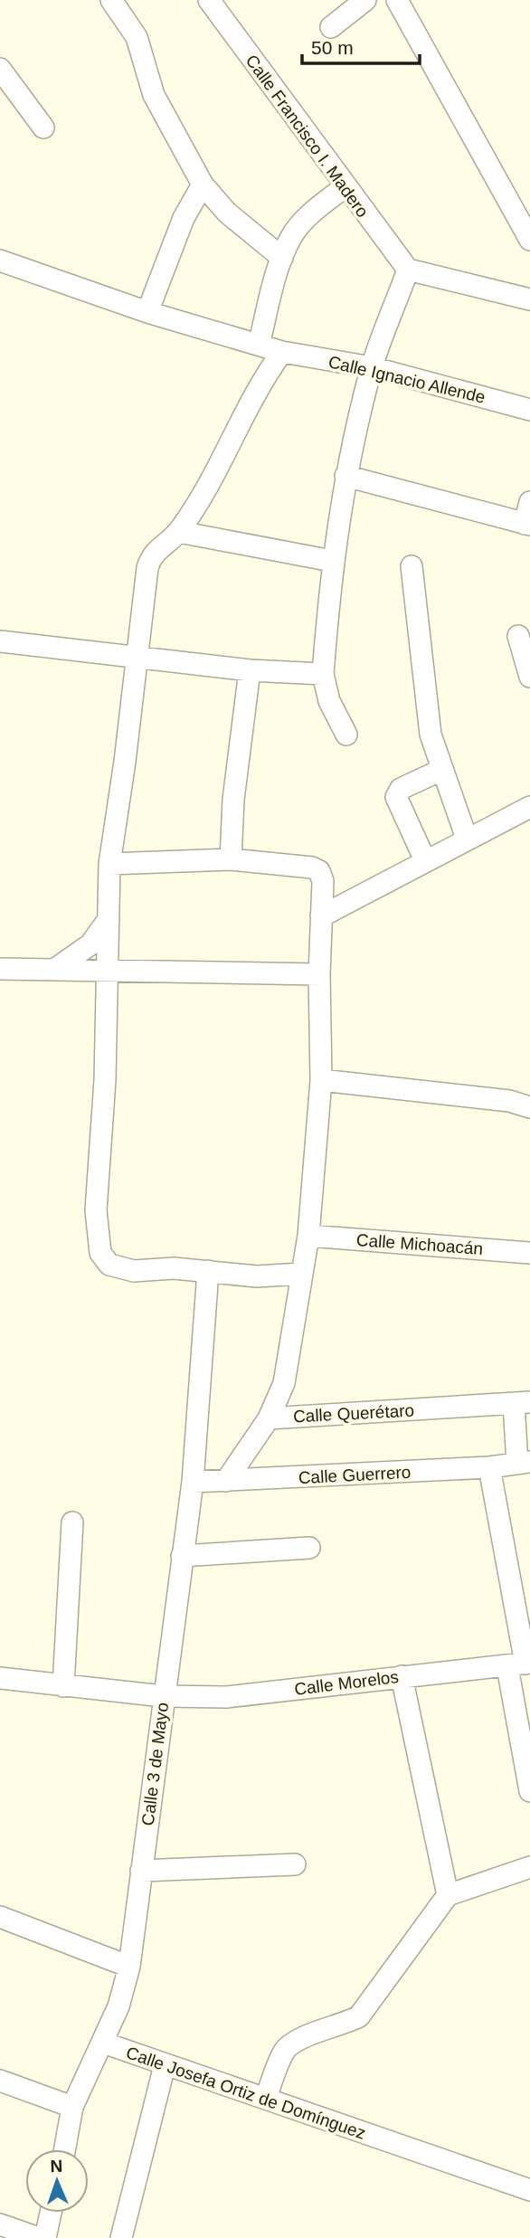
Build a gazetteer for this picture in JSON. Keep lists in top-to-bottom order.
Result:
{
  "streets": {
    "street": [
      "Calle Francisco I. Madero",
      "Calle Ignacio Allende",
      "Calle Michoacán",
      "Calle Querétaro",
      "Calle Guerrero",
      "Calle Morelos",
      "Calle 3 de Mayo",
      "Calle Josefa Ortiz de Domínguez"
    ]
  },
  "crossings": [
    ["Calle Querétaro", "Calle Guerrero"],
    ["Calle Guerrero", "Calle 3 de Mayo"],
    ["Calle Morelos", "Calle 3 de Mayo"],
    ["Calle 3 de Mayo", "Calle Josefa Ortiz de Domínguez"]
  ],
  "scale_bar": "50 m",
  "north": "top"
}
